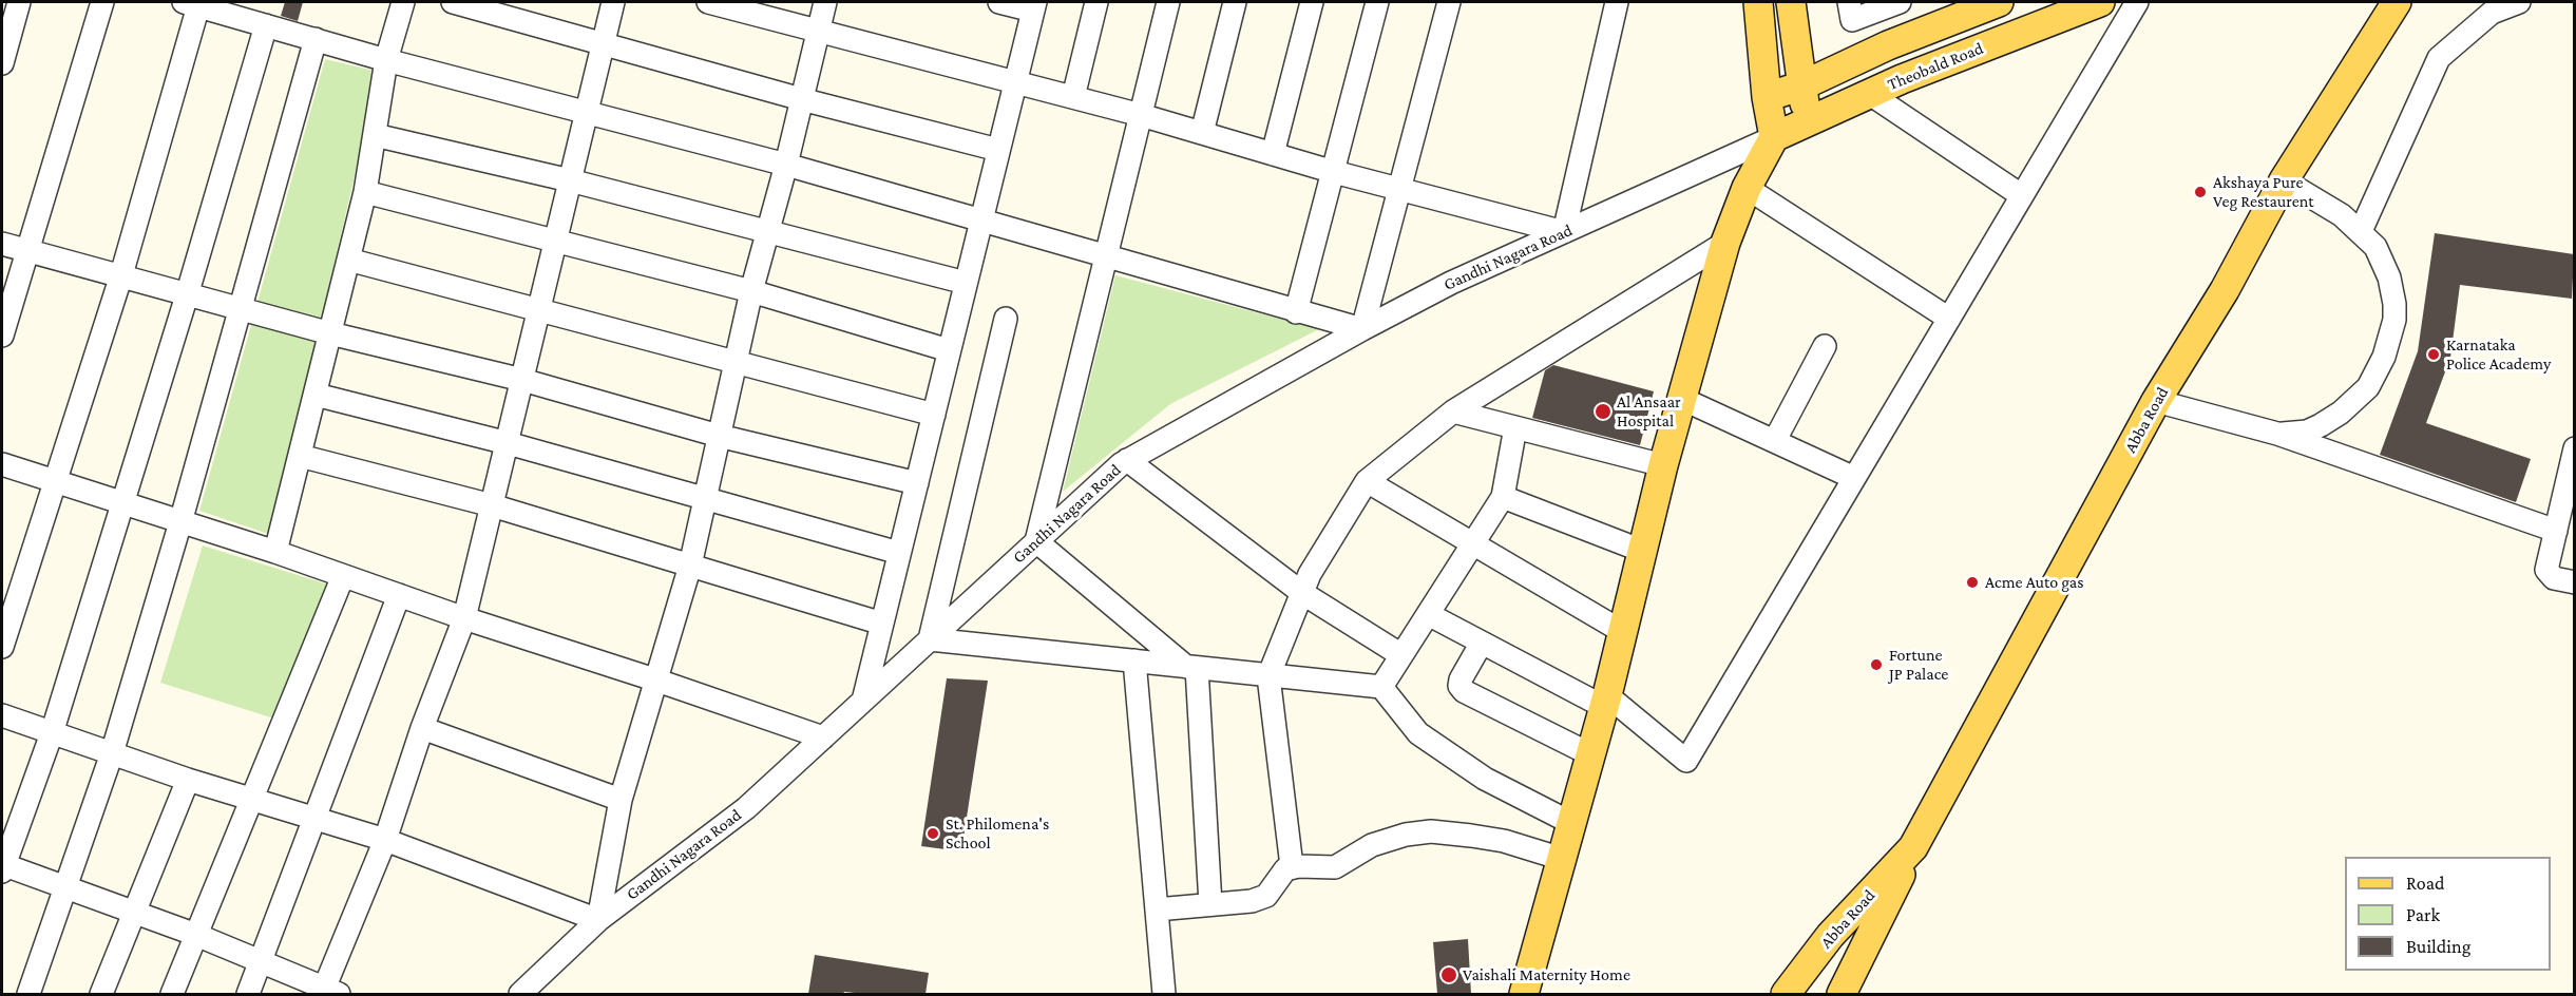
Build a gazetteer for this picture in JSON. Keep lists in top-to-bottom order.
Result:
{
  "streets": {
    "main road": ["Theobald Road", "Abba Road"],
    "street": ["Gandhi Nagara Road"]
  },
  "crossings": [
    ["Theobald Road", "Gandhi Nagara Road"]
  ],
  "places": [
    "Akshaya Pure Veg Restaurent",
    "Karnataka Police Academy",
    "Al Ansaar Hospital",
    "Acme Auto gas",
    "Fortune JP Palace",
    "St. Philomena's School",
    "Vaishali Maternity Home"
  ],
  "legend": ["Road", "Park", "Building"]
}
